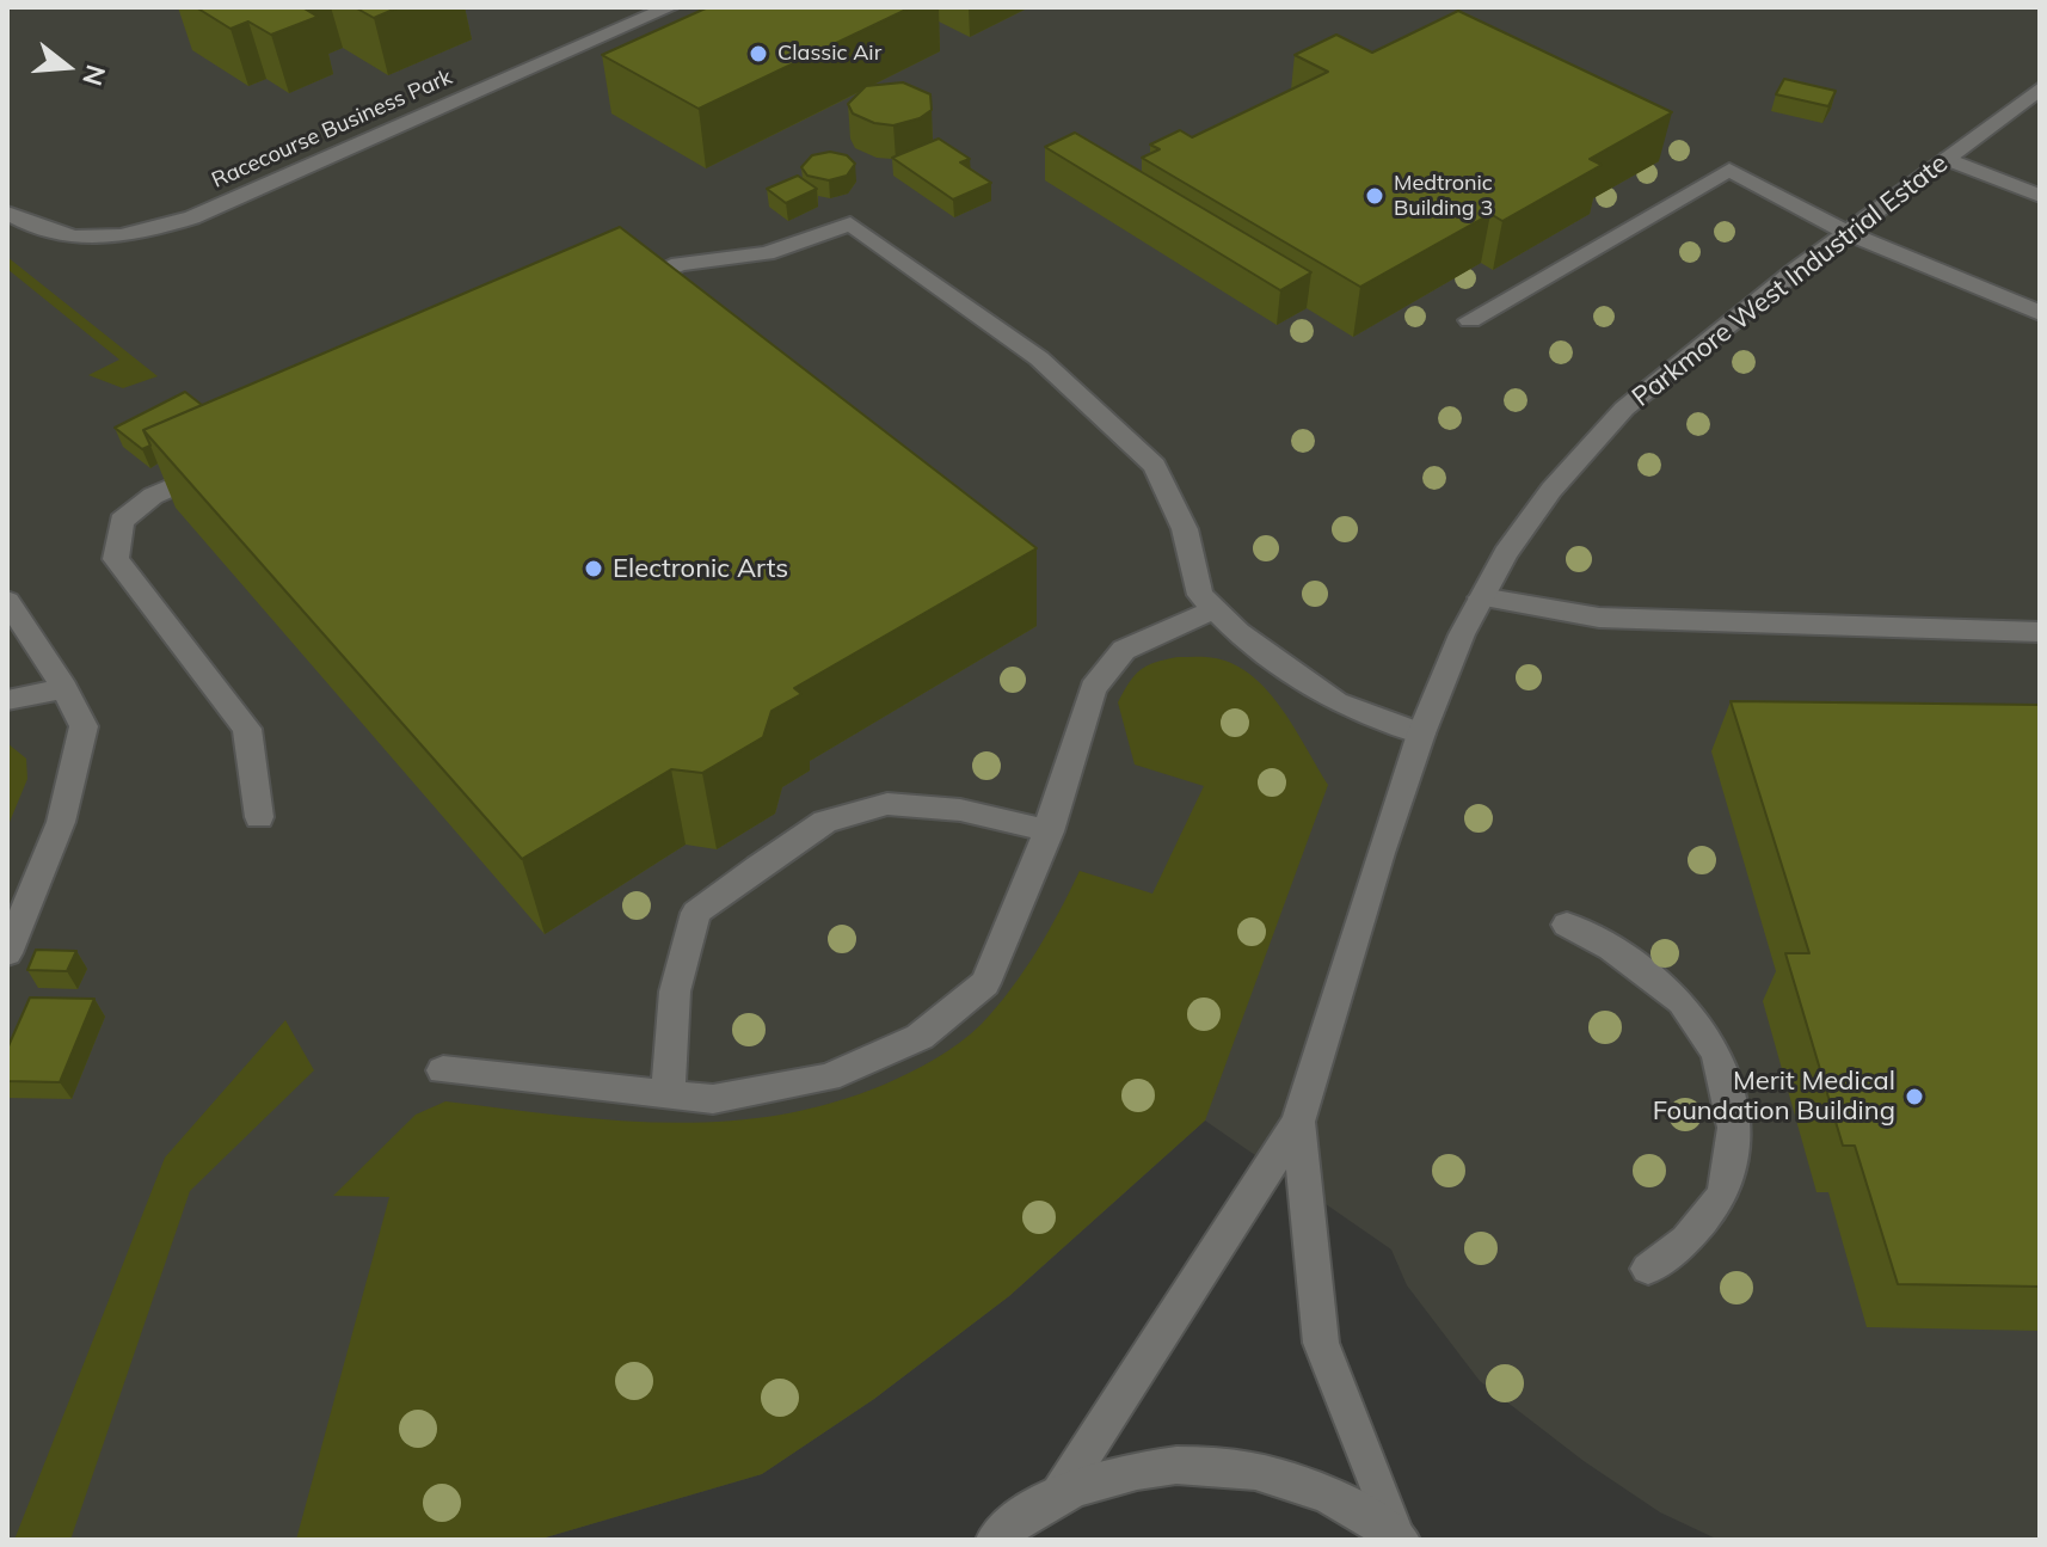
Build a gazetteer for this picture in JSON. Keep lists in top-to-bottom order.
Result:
{
  "streets": {
    "street": ["Racecourse Business Park", "Parkmore West Industrial Estate"]
  },
  "places": [
    "Classic Air",
    "Medtronic Building 3",
    "Electronic Arts",
    "Merit Medical Foundation Building"
  ],
  "north": "right"
}
